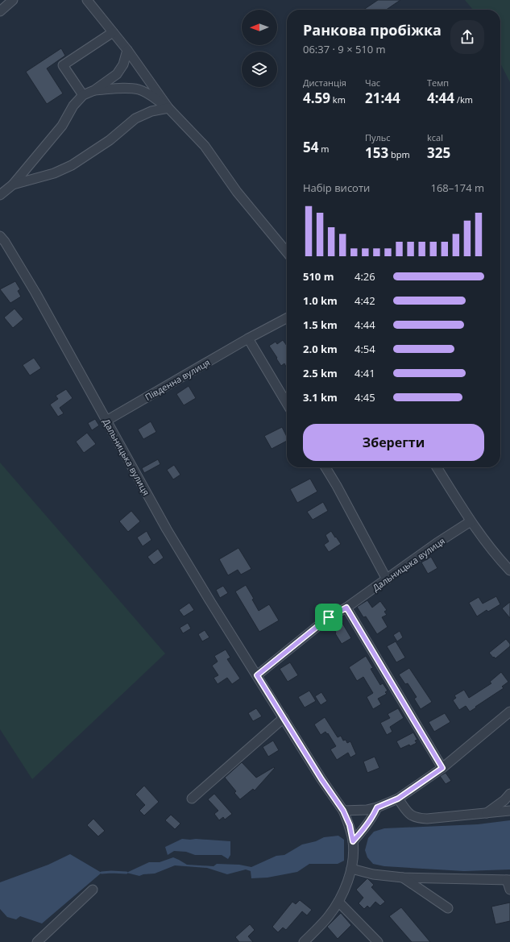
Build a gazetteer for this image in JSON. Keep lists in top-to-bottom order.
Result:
{
  "streets": {
    "street": ["Південна вулиця", "Дальницька вулиця"]
  },
  "crossings": [
    ["Південна вулиця", "Дальницька вулиця"]
  ],
  "north": "left",
  "page": {
    "heading": ["Ранкова пробіжка", "06:37 · 9 × 510 m"],
    "stats": [
      ["Дистанція", "4.59 km"],
      ["Час", "21:44"],
      ["Темп", "4:44 /km"],
      ["54 m"],
      ["Пульс", "153 bpm"],
      ["kcal", "325"]
    ],
    "chart": ["Набір висоти", "168–174 m"],
    "list": [
      {
        "name": "510 m",
        "note": "4:26"
      },
      {
        "name": "1.0 km",
        "note": "4:42"
      },
      {
        "name": "1.5 km",
        "note": "4:44"
      },
      {
        "name": "2.0 km",
        "note": "4:54"
      },
      {
        "name": "2.5 km",
        "note": "4:41"
      },
      {
        "name": "3.1 km",
        "note": "4:45"
      }
    ],
    "buttons": "Зберегти"
  }
}
